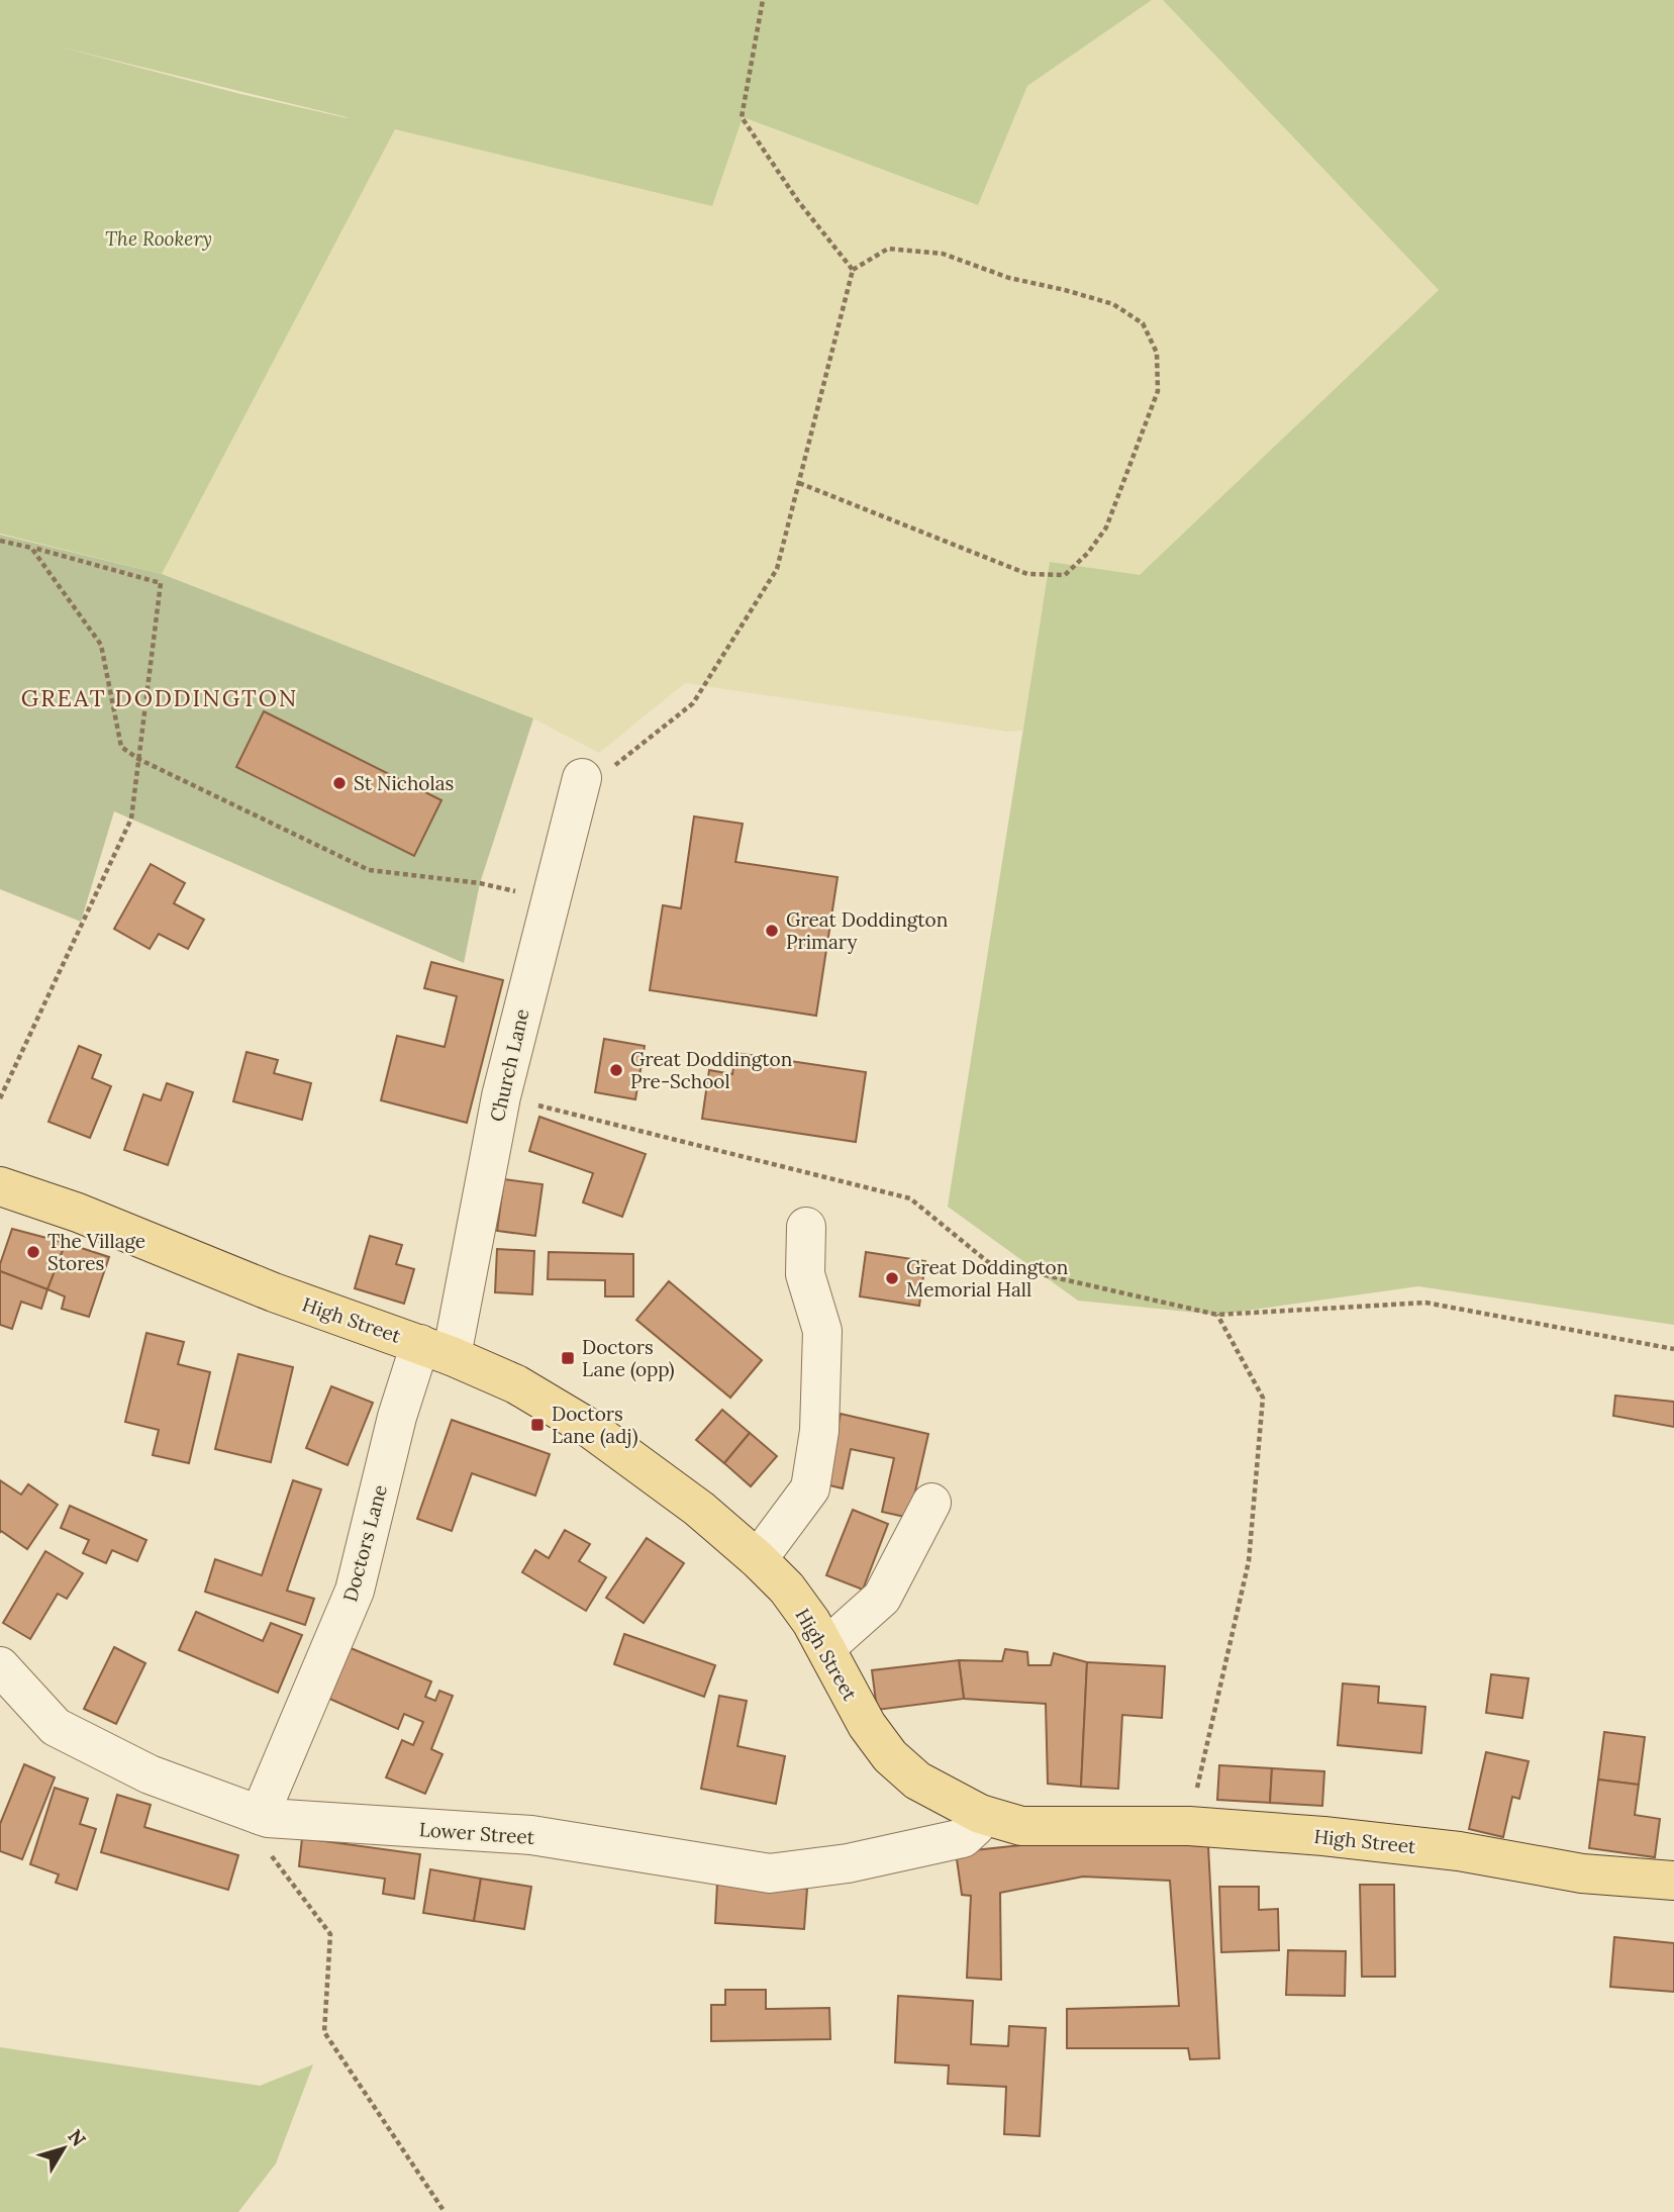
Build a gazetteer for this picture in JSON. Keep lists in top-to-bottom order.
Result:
{
  "streets": {
    "main road": ["High Street"],
    "street": ["Church Lane", "Doctors Lane", "Lower Street"]
  },
  "crossings": [
    ["Church Lane", "High Street"],
    ["Church Lane", "Doctors Lane"],
    ["High Street", "Doctors Lane"],
    ["High Street", "Lower Street"],
    ["Doctors Lane", "Lower Street"]
  ],
  "districts": ["GREAT DODDINGTON"],
  "parks": ["The Rookery"],
  "places": {
    "other": [
      "St Nicholas",
      "Great Doddington Primary",
      "Great Doddington Pre-School",
      "The Village Stores",
      "Great Doddington Memorial Hall"
    ],
    "transit": ["Doctors Lane (opp)", "Doctors Lane (adj)"]
  },
  "north": "top right"
}
